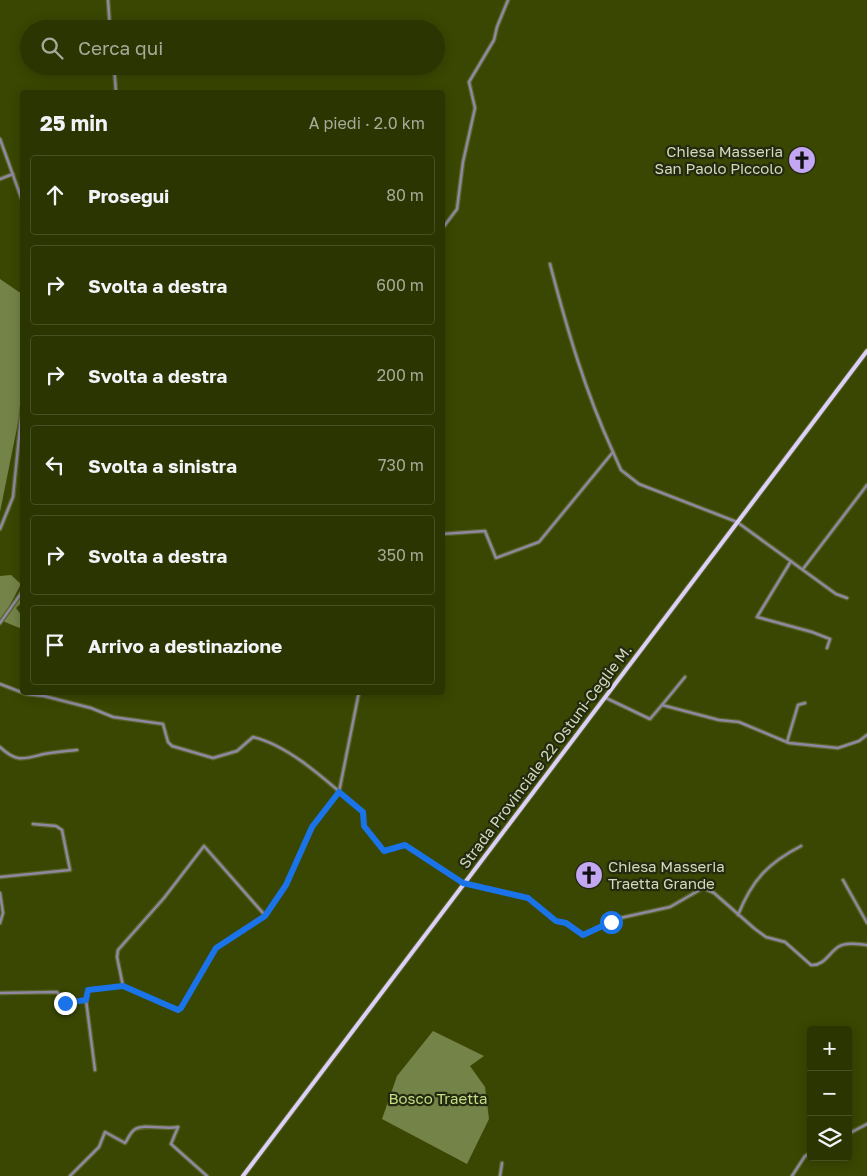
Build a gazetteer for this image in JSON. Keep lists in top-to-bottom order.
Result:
{
  "streets": {
    "main road": ["Strada Provinciale 22 Ostuni-Ceglie M."]
  },
  "parks": ["Bosco Traetta"],
  "places": {
    "church": ["Chiesa Masseria San Paolo Piccolo", "Chiesa Masseria Traetta Grande"]
  },
  "page": {
    "search": "Cerca qui",
    "heading": ["25 min", "A piedi · 2.0 km"],
    "list": [
      ["Prosegui", "80 m"],
      ["Svolta a destra", "600 m"],
      ["Svolta a destra", "200 m"],
      ["Svolta a sinistra", "730 m"],
      ["Svolta a destra", "350 m"],
      "Arrivo a destinazione"
    ],
    "map_buttons": ["+", "−"]
  }
}
